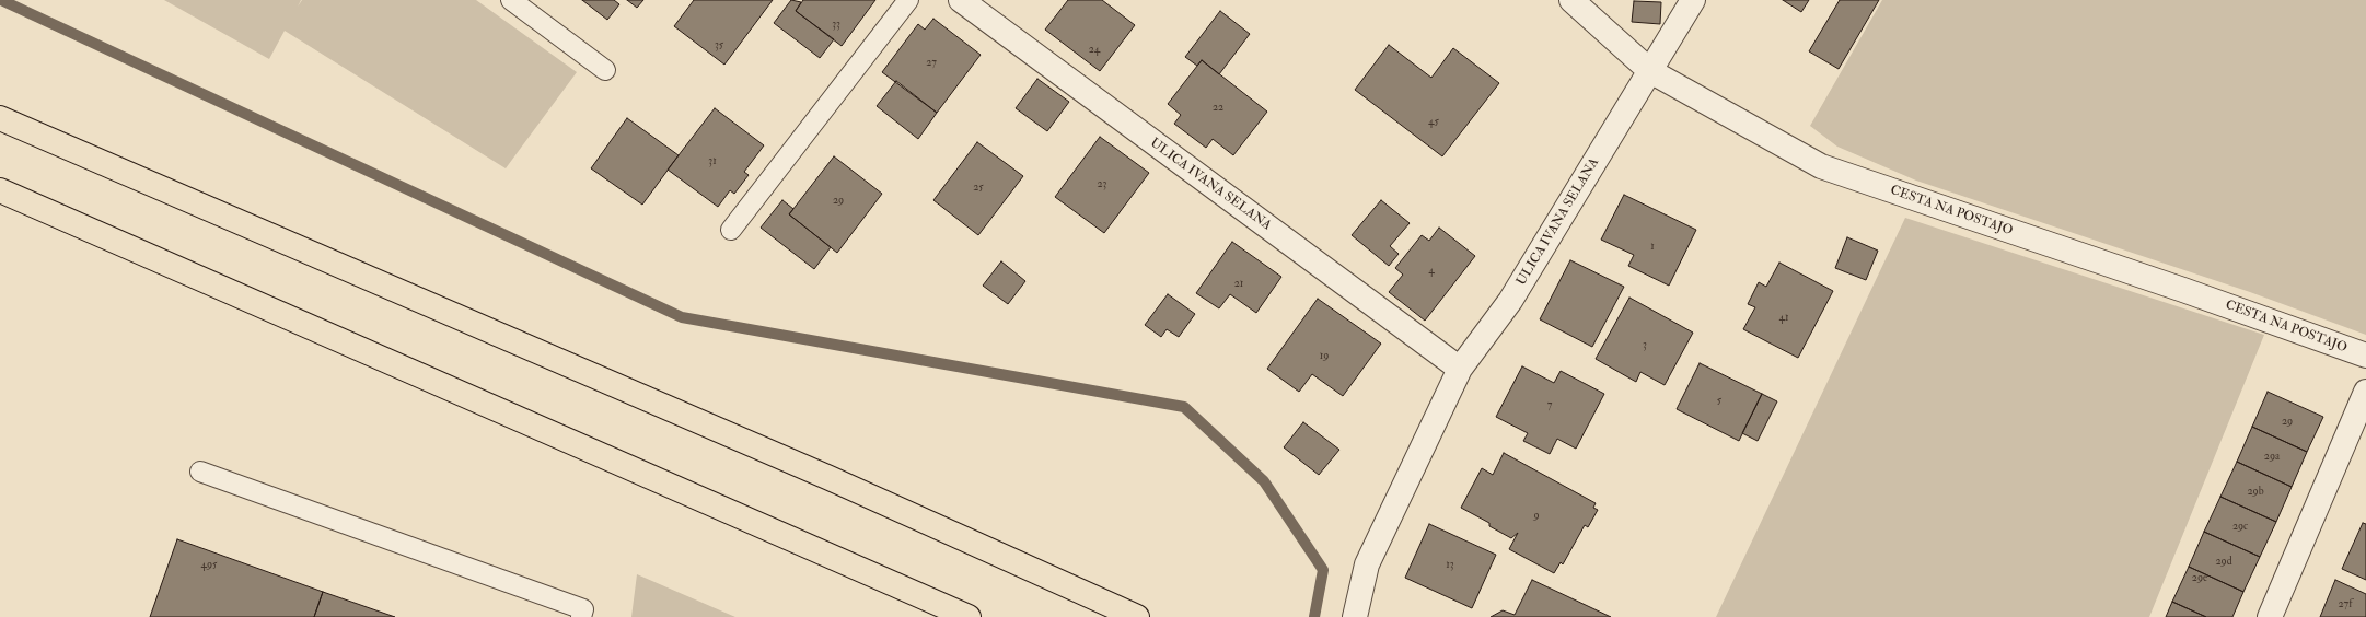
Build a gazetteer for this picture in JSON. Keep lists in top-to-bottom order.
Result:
{
  "streets": {
    "street": ["ULICA IVANA SELANA", "CESTA NA POSTAJO"]
  },
  "crossings": [
    ["ULICA IVANA SELANA", "CESTA NA POSTAJO"]
  ],
  "house_numbers": [
    "33",
    "35",
    "24",
    "27",
    "22",
    "45",
    "31",
    "23",
    "25",
    "29",
    "1",
    "4",
    "21",
    "41",
    "3",
    "19",
    "5",
    "7",
    "29",
    "29a",
    "29b",
    "9",
    "29c",
    "29d",
    "495",
    "13",
    "29e",
    "27f"
  ]
}
